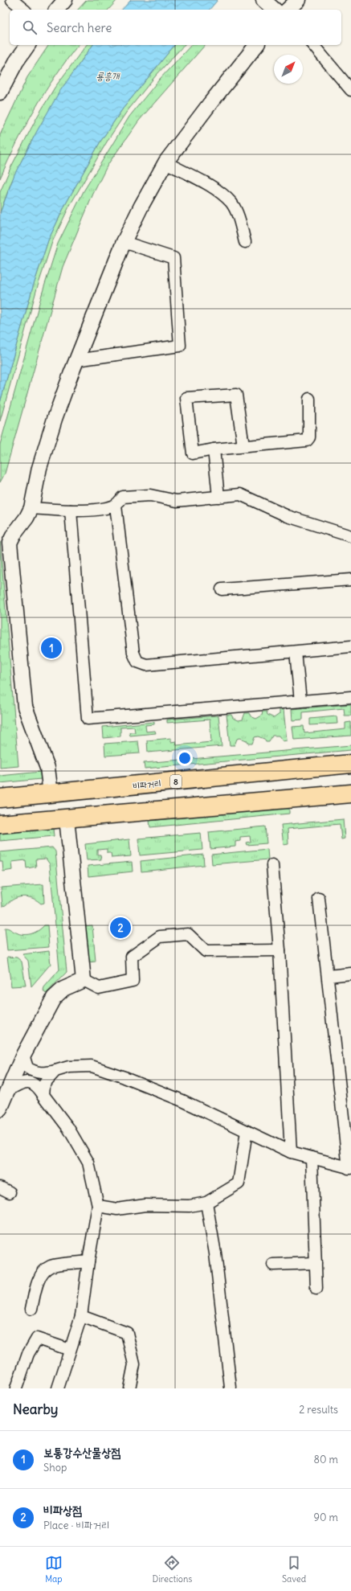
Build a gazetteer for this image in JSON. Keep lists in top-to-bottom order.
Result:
{
  "streets": {
    "main road": ["8", "비파거리"]
  },
  "water": ["룡흥개"],
  "north": "top right",
  "page": {
    "search": "Search here",
    "pins": ["1", "2"],
    "heading": ["Nearby", "2 results"],
    "list": [
      {
        "mark": "1",
        "name": "보통강수산물상점",
        "note": "Shop",
        "value": "80 m"
      },
      {
        "mark": "2",
        "name": "비파상점",
        "note": "Place · 비파거리",
        "value": "90 m"
      }
    ],
    "nav": ["Map", "Directions", "Saved"]
  }
}
